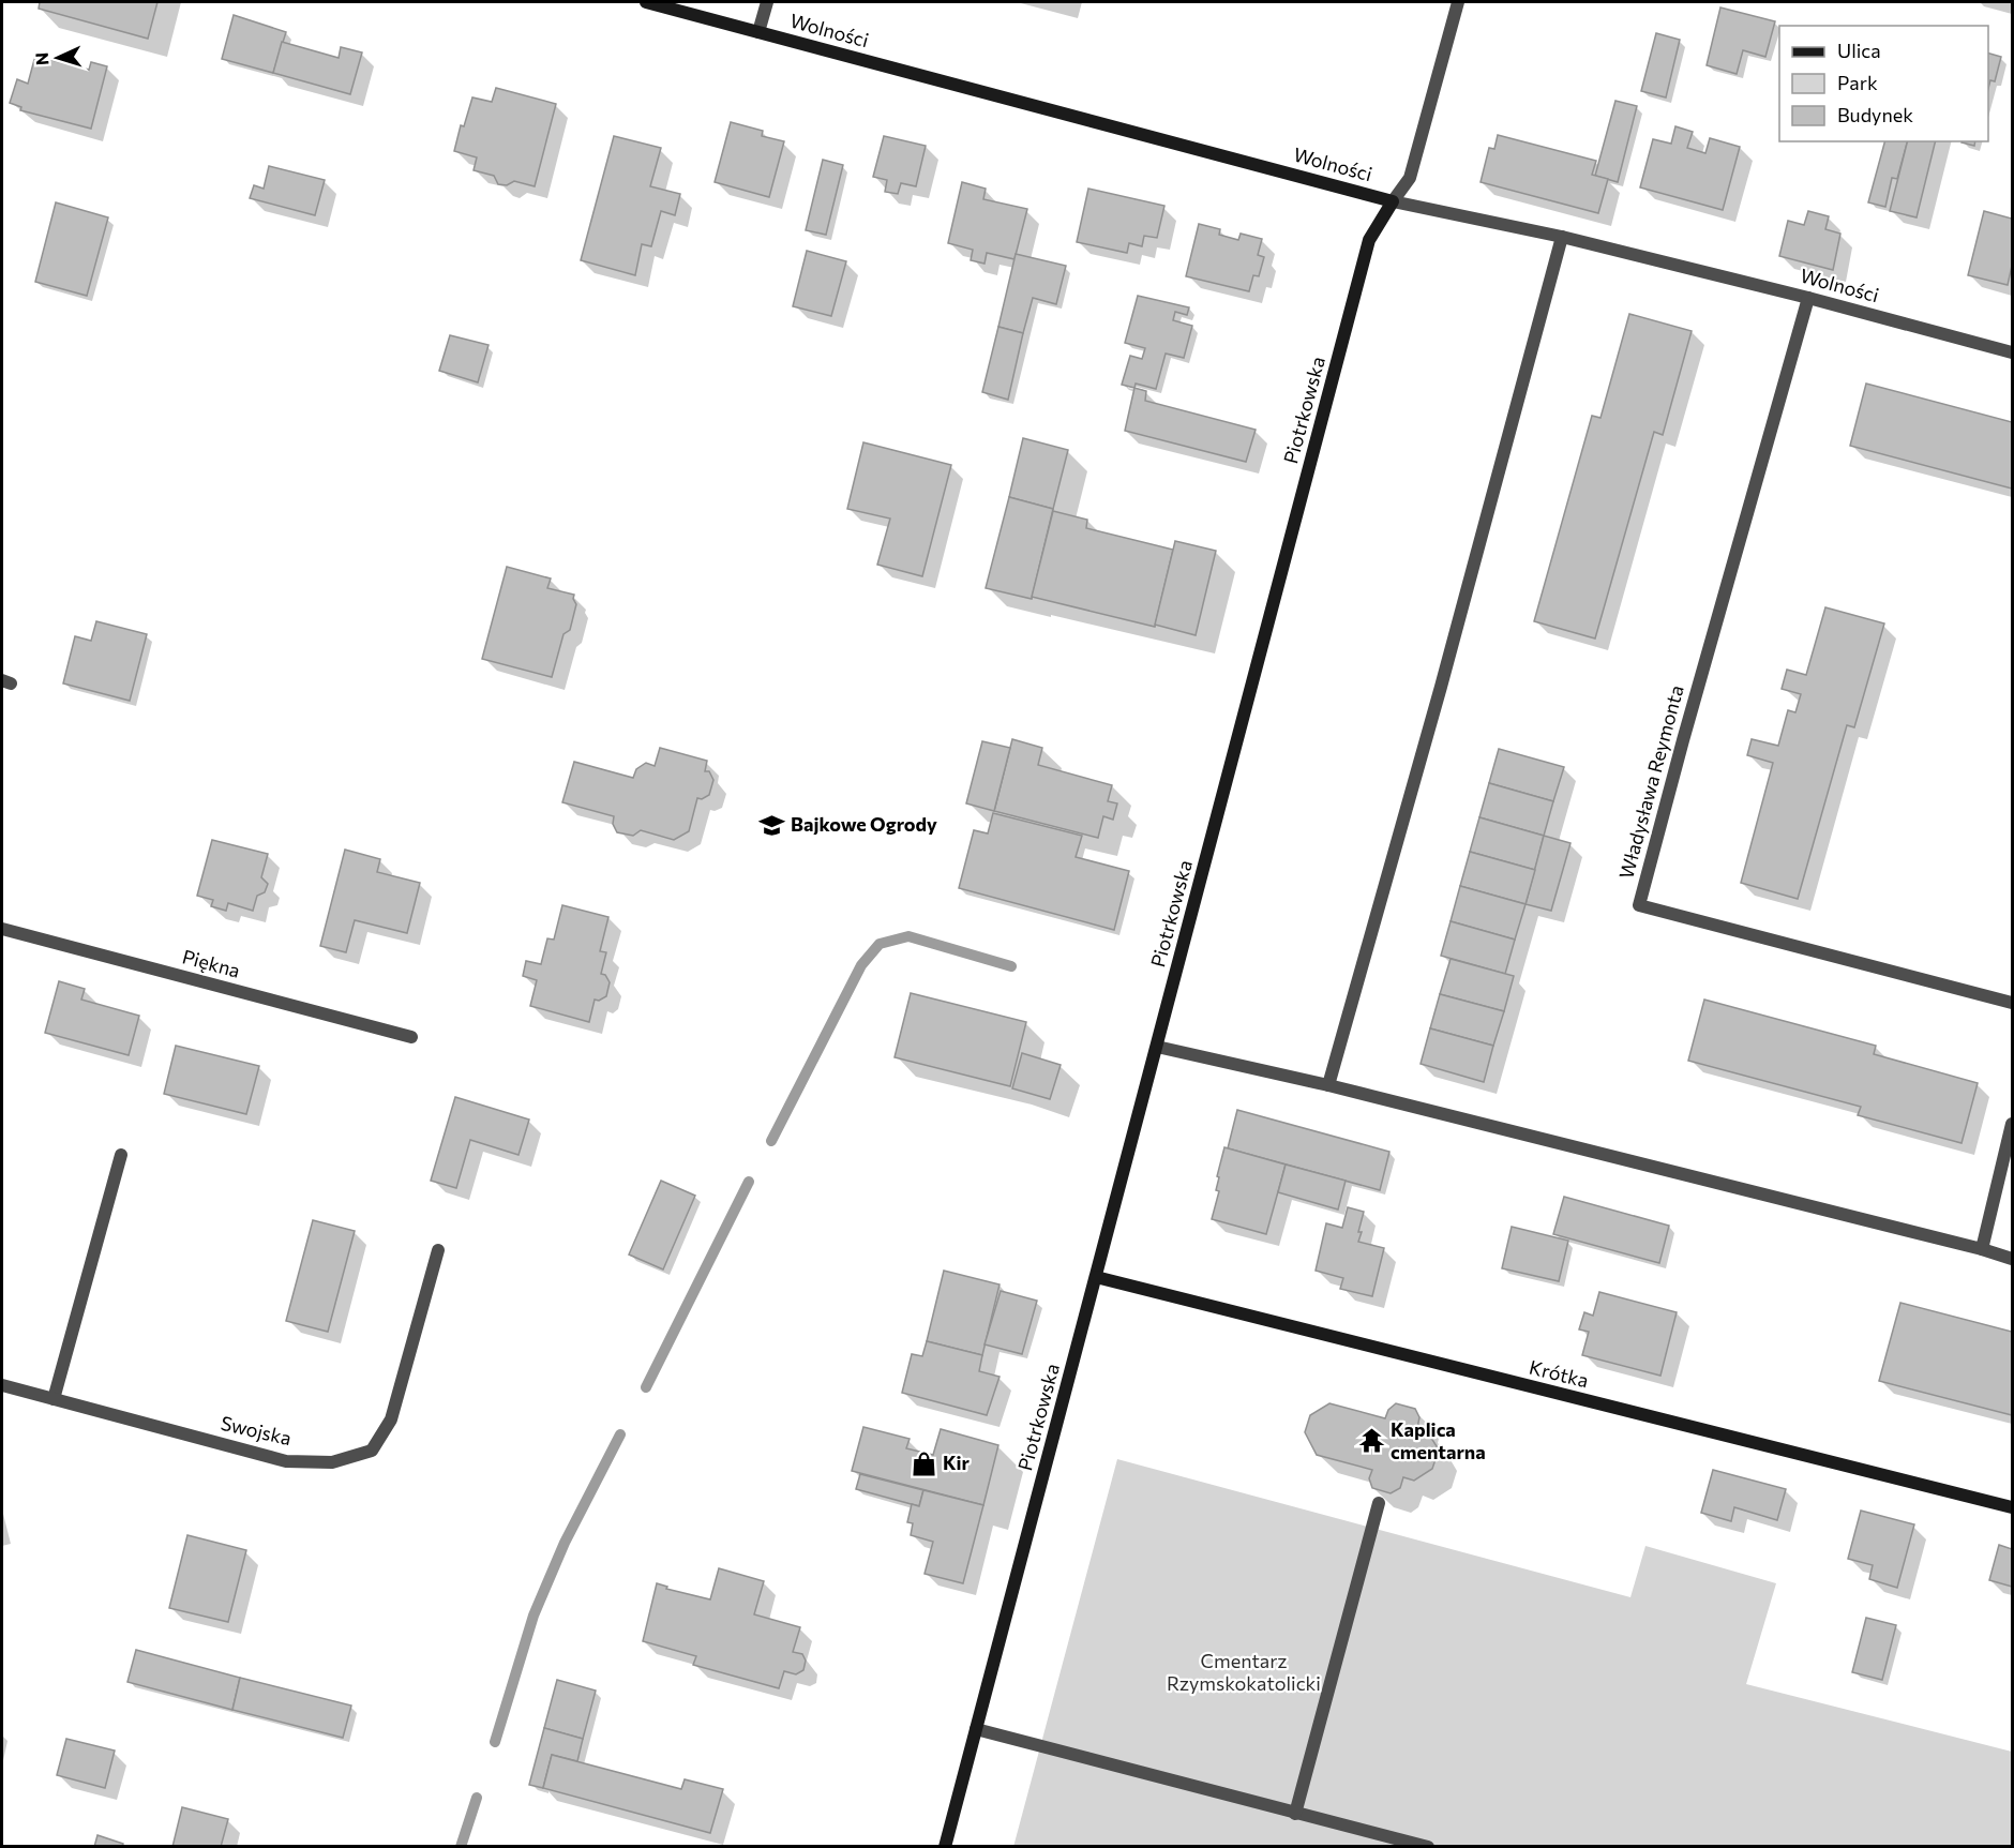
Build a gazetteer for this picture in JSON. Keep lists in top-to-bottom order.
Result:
{
  "streets": {
    "street": [
      "Wolności",
      "Piotrkowska",
      "Władysława Reymonta",
      "Piękna",
      "Krótka",
      "Swojska"
    ]
  },
  "crossings": [
    ["Wolności", "Piotrkowska"],
    ["Wolności", "Władysława Reymonta"],
    ["Piotrkowska", "Krótka"]
  ],
  "parks": ["Cmentarz Rzymskokatolicki"],
  "places": {
    "school or university": ["Bajkowe Ogrody"],
    "temple": ["Kaplica cmentarna"],
    "shop": ["Kir"]
  },
  "legend": ["Ulica", "Park", "Budynek"],
  "north": "left"
}
